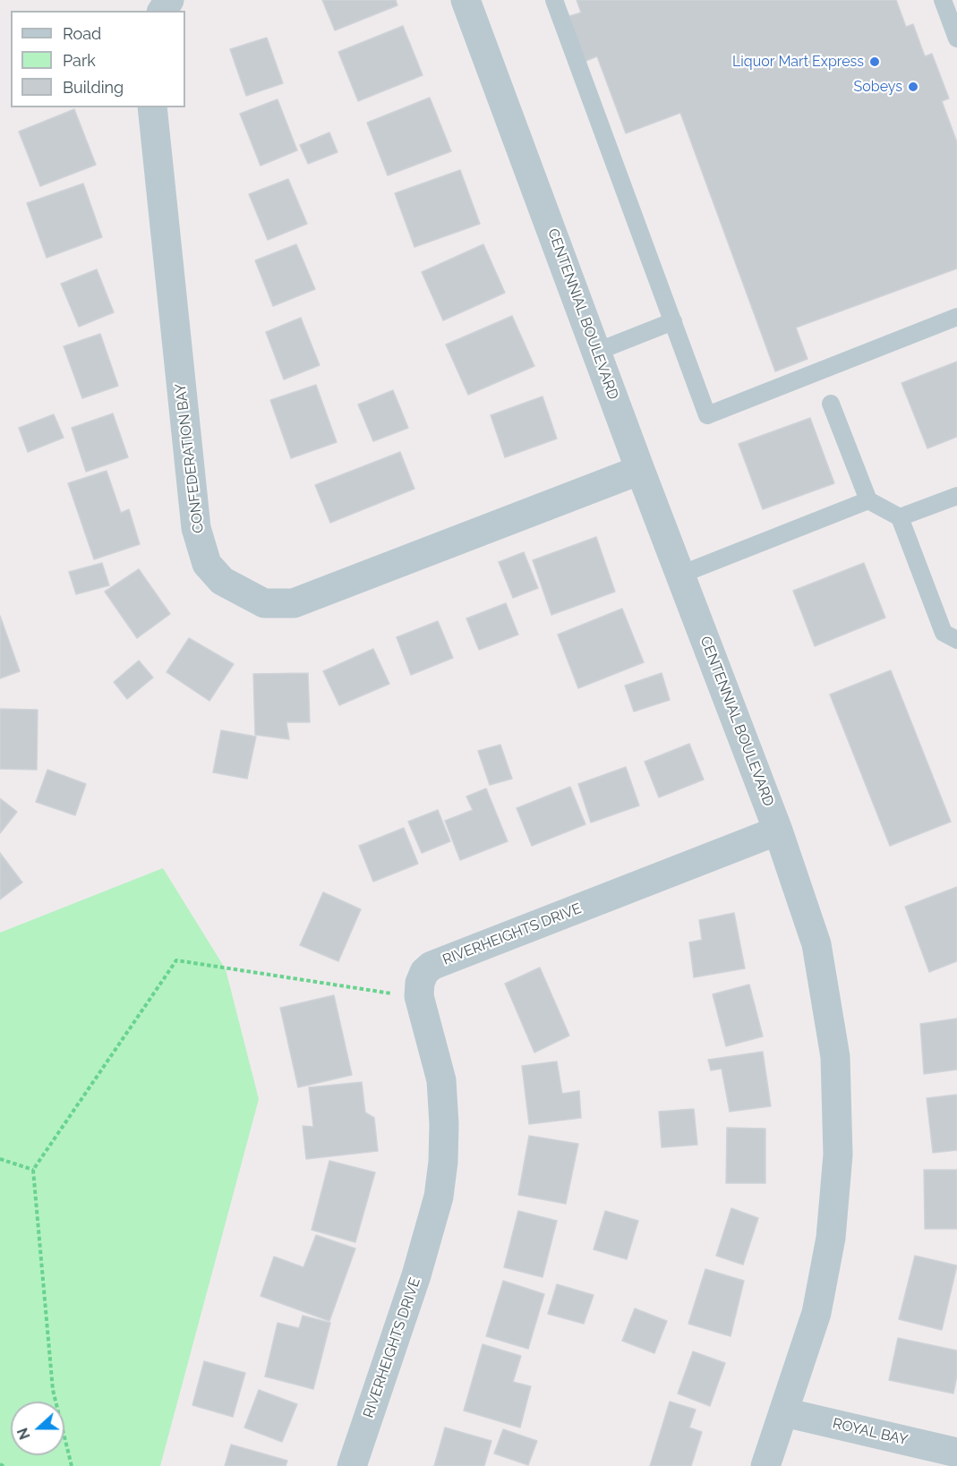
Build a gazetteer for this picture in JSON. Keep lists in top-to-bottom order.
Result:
{
  "streets": {
    "street": [
      "CENTENNIAL BOULEVARD",
      "CONFEDERATION BAY",
      "RIVERHEIGHTS DRIVE",
      "ROYAL BAY"
    ]
  },
  "crossings": [
    ["CENTENNIAL BOULEVARD", "CONFEDERATION BAY"],
    ["CENTENNIAL BOULEVARD", "RIVERHEIGHTS DRIVE"],
    ["CENTENNIAL BOULEVARD", "ROYAL BAY"]
  ],
  "places": ["Liquor Mart Express", "Sobeys"],
  "legend": ["Road", "Park", "Building"],
  "north": "left"
}
